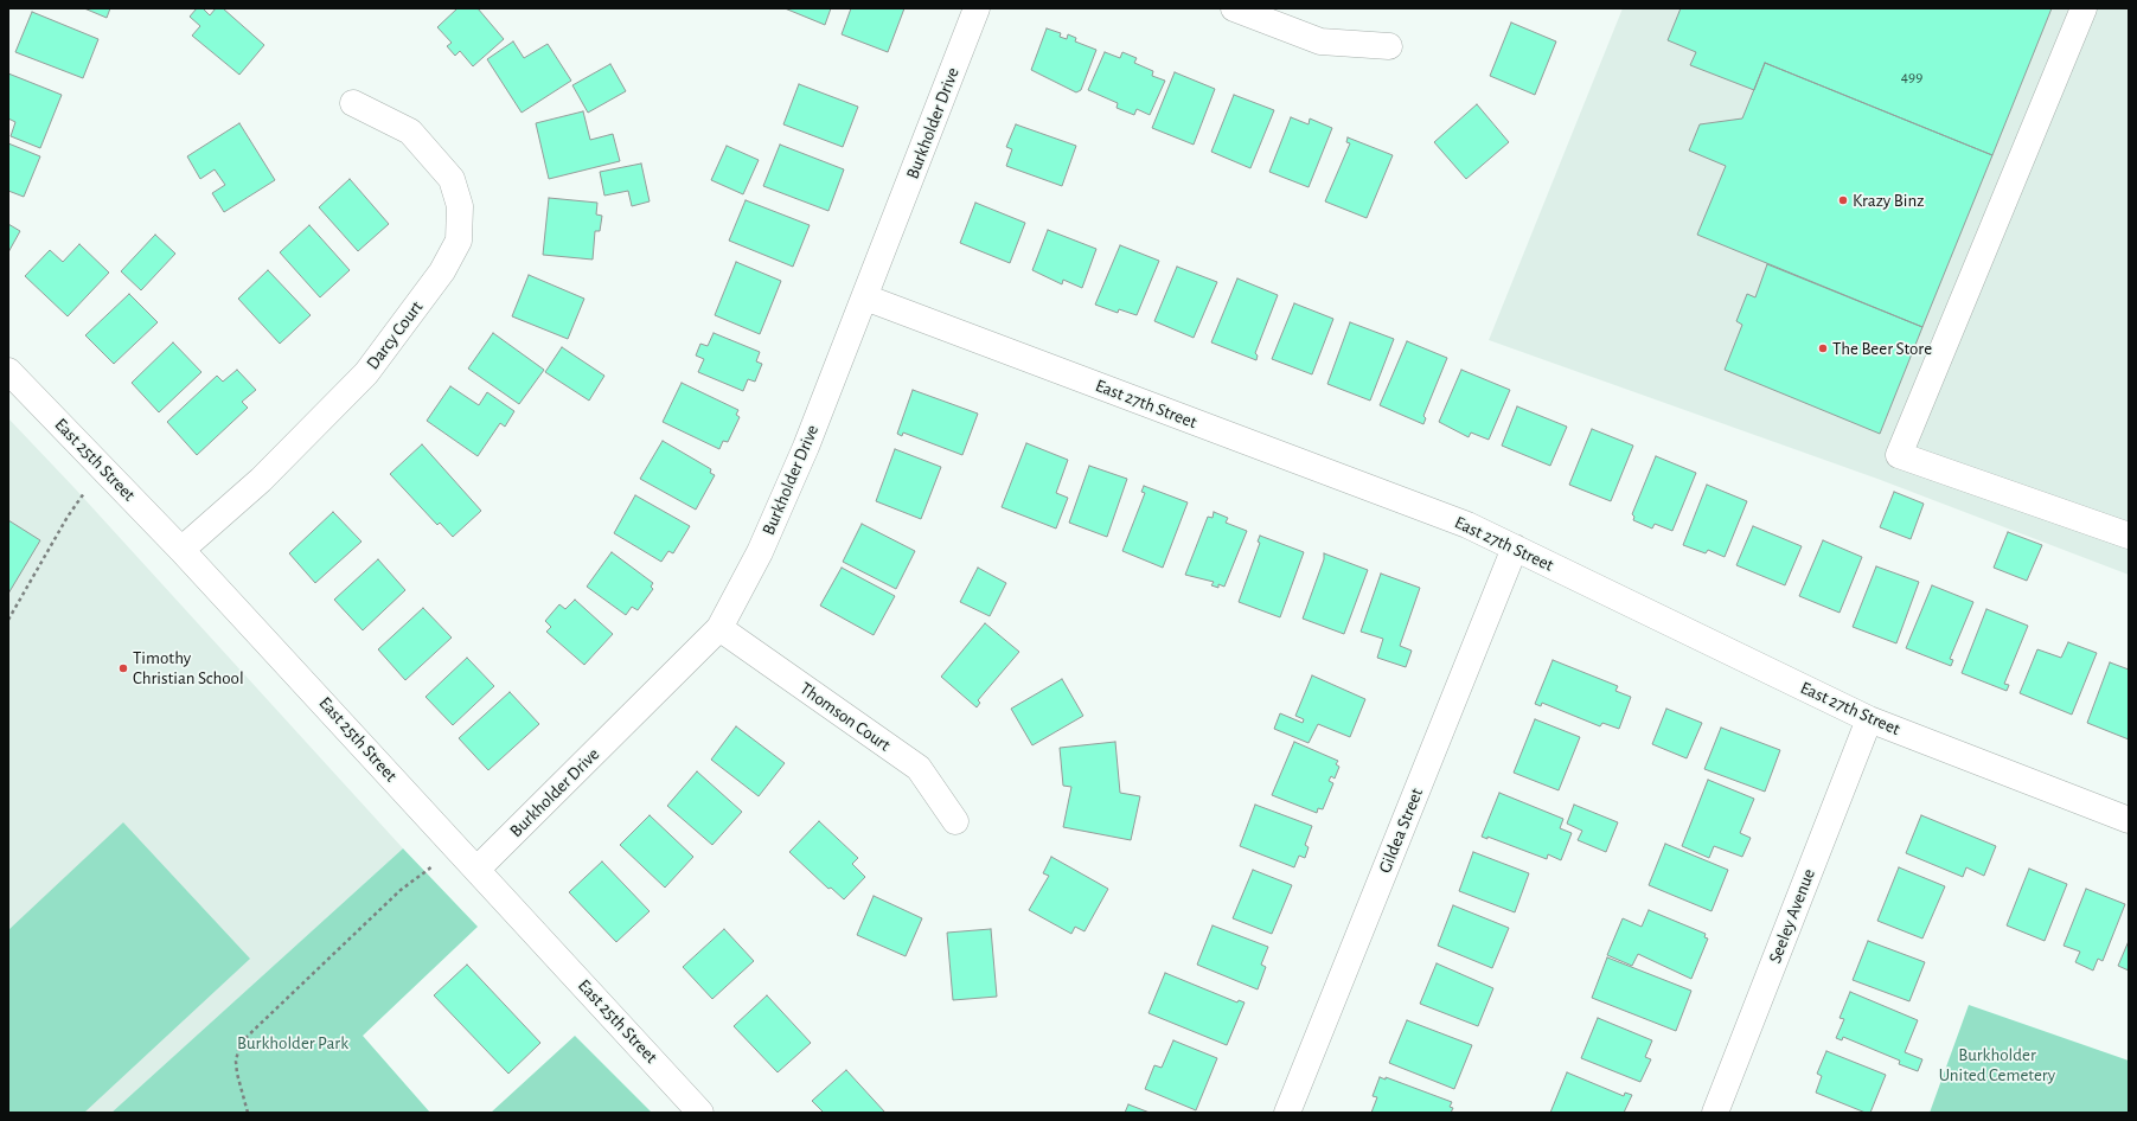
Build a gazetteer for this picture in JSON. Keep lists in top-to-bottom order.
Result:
{
  "streets": {
    "street": [
      "Burkholder Drive",
      "Darcy Court",
      "East 27th Street",
      "East 25th Street",
      "Thomson Court",
      "Gildea Street",
      "Seeley Avenue"
    ]
  },
  "crossings": [
    ["Burkholder Drive", "East 27th Street"],
    ["Burkholder Drive", "East 25th Street"],
    ["Burkholder Drive", "Thomson Court"],
    ["Darcy Court", "East 25th Street"],
    ["East 27th Street", "Gildea Street"],
    ["East 27th Street", "Seeley Avenue"]
  ],
  "parks": ["Burkholder Park", "Burkholder United Cemetery"],
  "places": ["Krazy Binz", "The Beer Store", "Timothy Christian School"],
  "house_numbers": ["499"]
}
